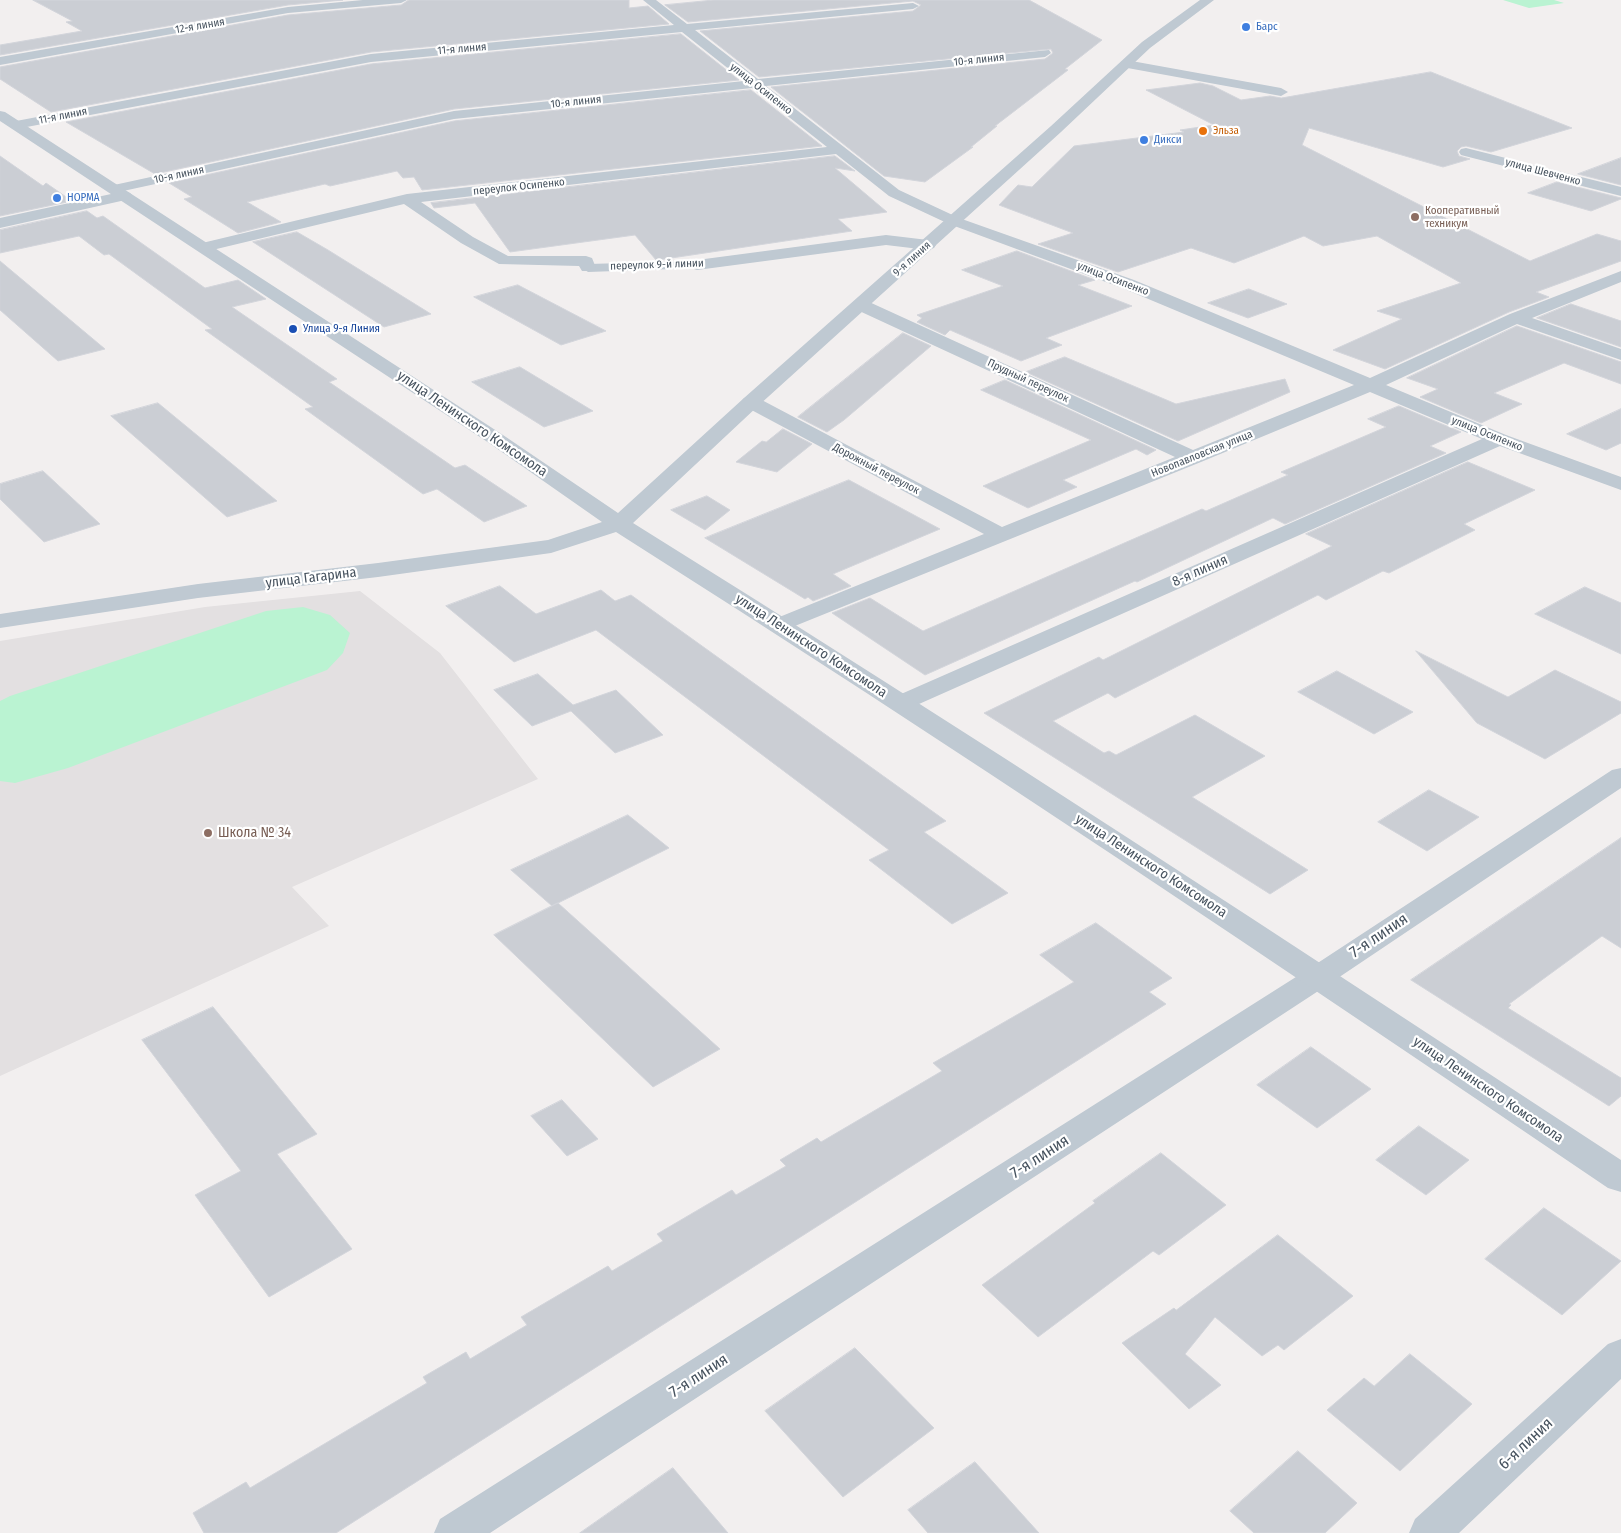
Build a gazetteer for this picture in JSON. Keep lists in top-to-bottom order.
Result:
{
  "streets": {
    "street": [
      "12-я линия",
      "11-я линия",
      "10-я линия",
      "улица Осипенко",
      "улица Шевченко",
      "переулок Осипенко",
      "9-я линия",
      "переулок 9-й линии",
      "Прудный переулок",
      "улица Ленинского Комсомола",
      "Новопавловская улица",
      "Дорожный переулок",
      "8-я линия",
      "улица Гагарина",
      "7-я линия",
      "6-я линия"
    ]
  },
  "crossings": [
    ["11-я линия", "улица Осипенко"],
    ["11-я линия", "улица Ленинского Комсомола"],
    ["10-я линия", "улица Осипенко"],
    ["10-я линия", "улица Ленинского Комсомола"],
    ["улица Осипенко", "переулок Осипенко"],
    ["улица Осипенко", "9-я линия"],
    ["улица Осипенко", "Новопавловская улица"],
    ["улица Осипенко", "8-я линия"],
    ["переулок Осипенко", "переулок 9-й линии"],
    ["переулок Осипенко", "улица Ленинского Комсомола"],
    ["9-я линия", "переулок 9-й линии"],
    ["9-я линия", "Прудный переулок"],
    ["9-я линия", "улица Ленинского Комсомола"],
    ["9-я линия", "Дорожный переулок"],
    ["9-я линия", "улица Гагарина"],
    ["Прудный переулок", "Новопавловская улица"],
    ["улица Ленинского Комсомола", "Новопавловская улица"],
    ["улица Ленинского Комсомола", "8-я линия"],
    ["улица Ленинского Комсомола", "улица Гагарина"],
    ["улица Ленинского Комсомола", "7-я линия"],
    ["Новопавловская улица", "Дорожный переулок"]
  ],
  "places": [
    "Барс",
    "Эльза",
    "Дикси",
    "НОРМА",
    "Кооперативный техникум",
    "Улица 9-я Линия",
    "Школа № 34"
  ]
}
